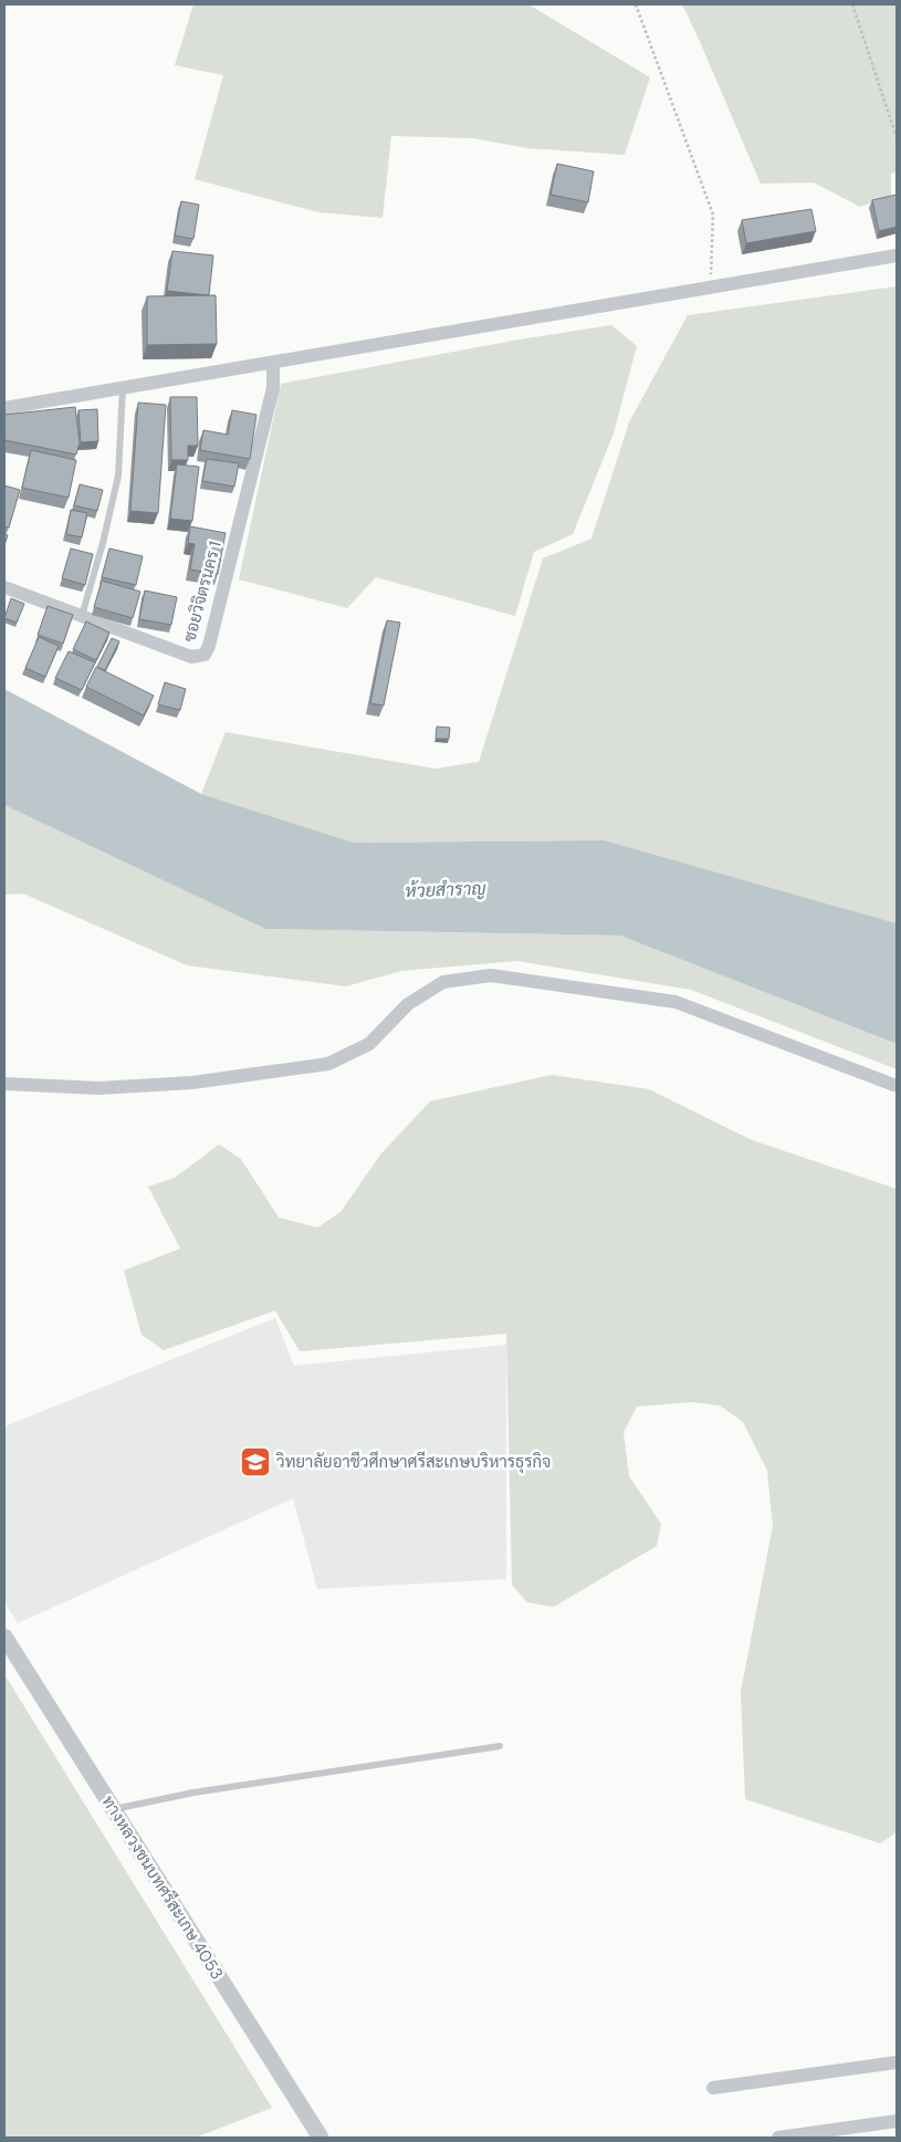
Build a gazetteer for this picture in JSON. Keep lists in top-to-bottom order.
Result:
{
  "streets": {
    "street": ["ซอยวิจิตรนคร 1", "ทางหลวงชนบทศรีสะเกษ 4053"]
  },
  "water": ["ห้วยสำราญ"],
  "places": {
    "school or university": ["วิทยาลัยอาชีวศึกษาศรีสะเกษบริหารธุรกิจ"]
  }
}
